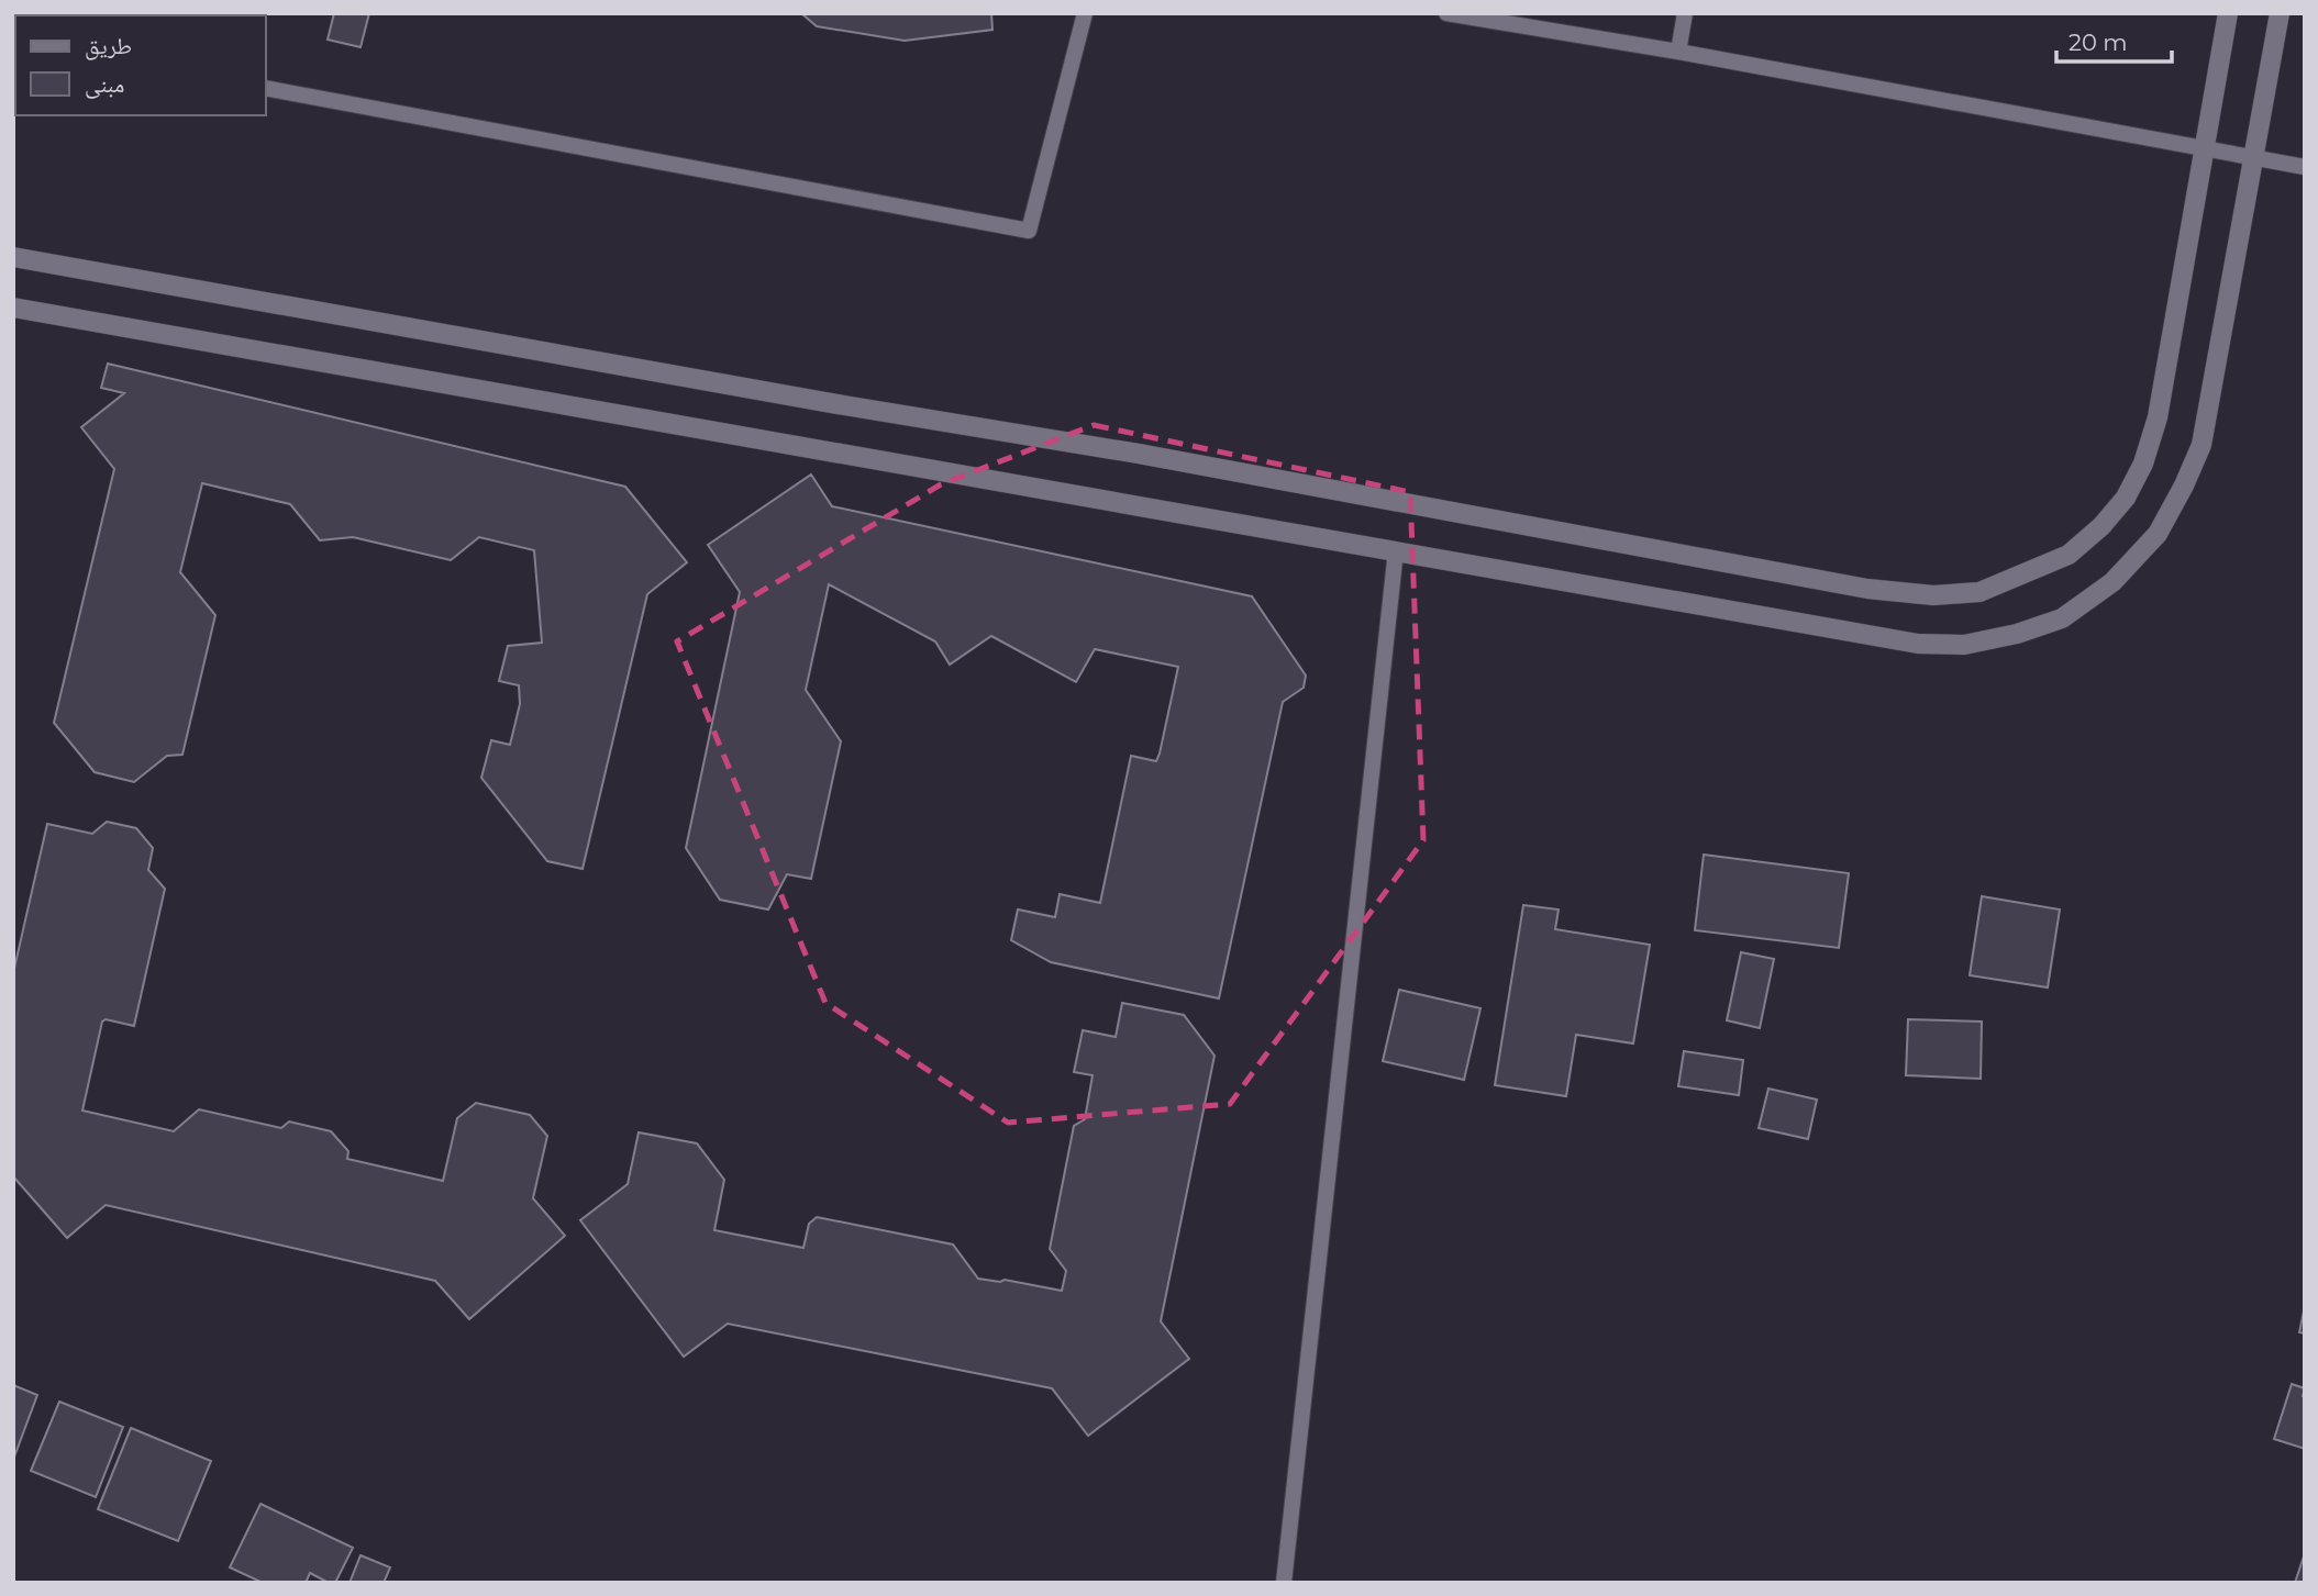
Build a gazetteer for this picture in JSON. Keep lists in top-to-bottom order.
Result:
{
  "legend": ["طريق", "مبنى"],
  "scale_bar": "20 m"
}
